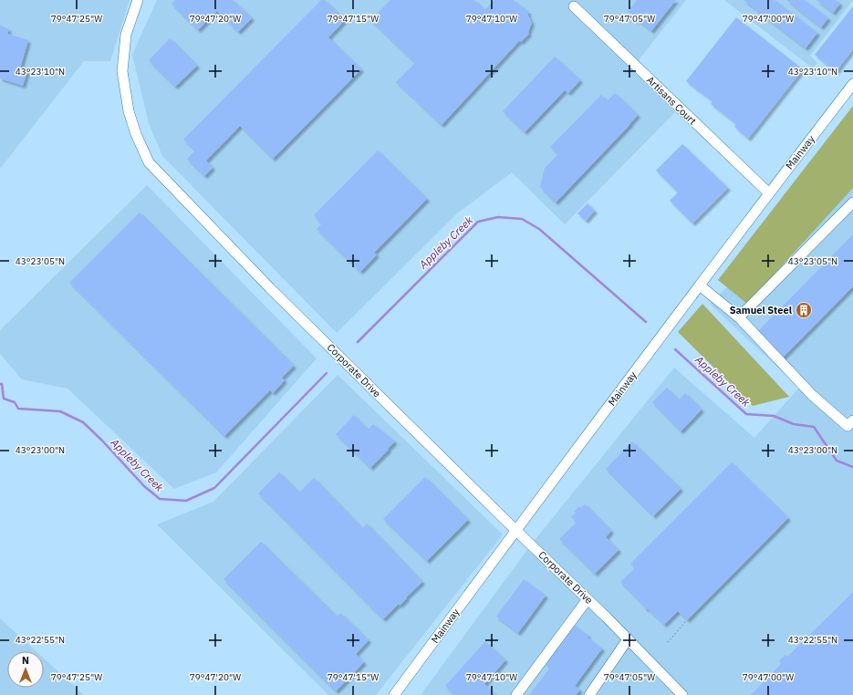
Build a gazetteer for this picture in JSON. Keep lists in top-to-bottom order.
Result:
{
  "streets": {
    "street": ["Artisans Court", "Mainway", "Corporate Drive"]
  },
  "crossings": [
    ["Artisans Court", "Mainway"],
    ["Mainway", "Corporate Drive"]
  ],
  "water": ["Appleby Creek"],
  "places": {
    "building": ["Samuel Steel"]
  },
  "north": "top",
  "coordinates": [
    "79°47'25\"W",
    "79°47'20\"W",
    "79°47'15\"W",
    "79°47'10\"W",
    "79°47'05\"W",
    "79°47'00\"W",
    "43°23'10\"N",
    "43°23'05\"N",
    "43°23'00\"N",
    "43°22'55\"N"
  ]
}
